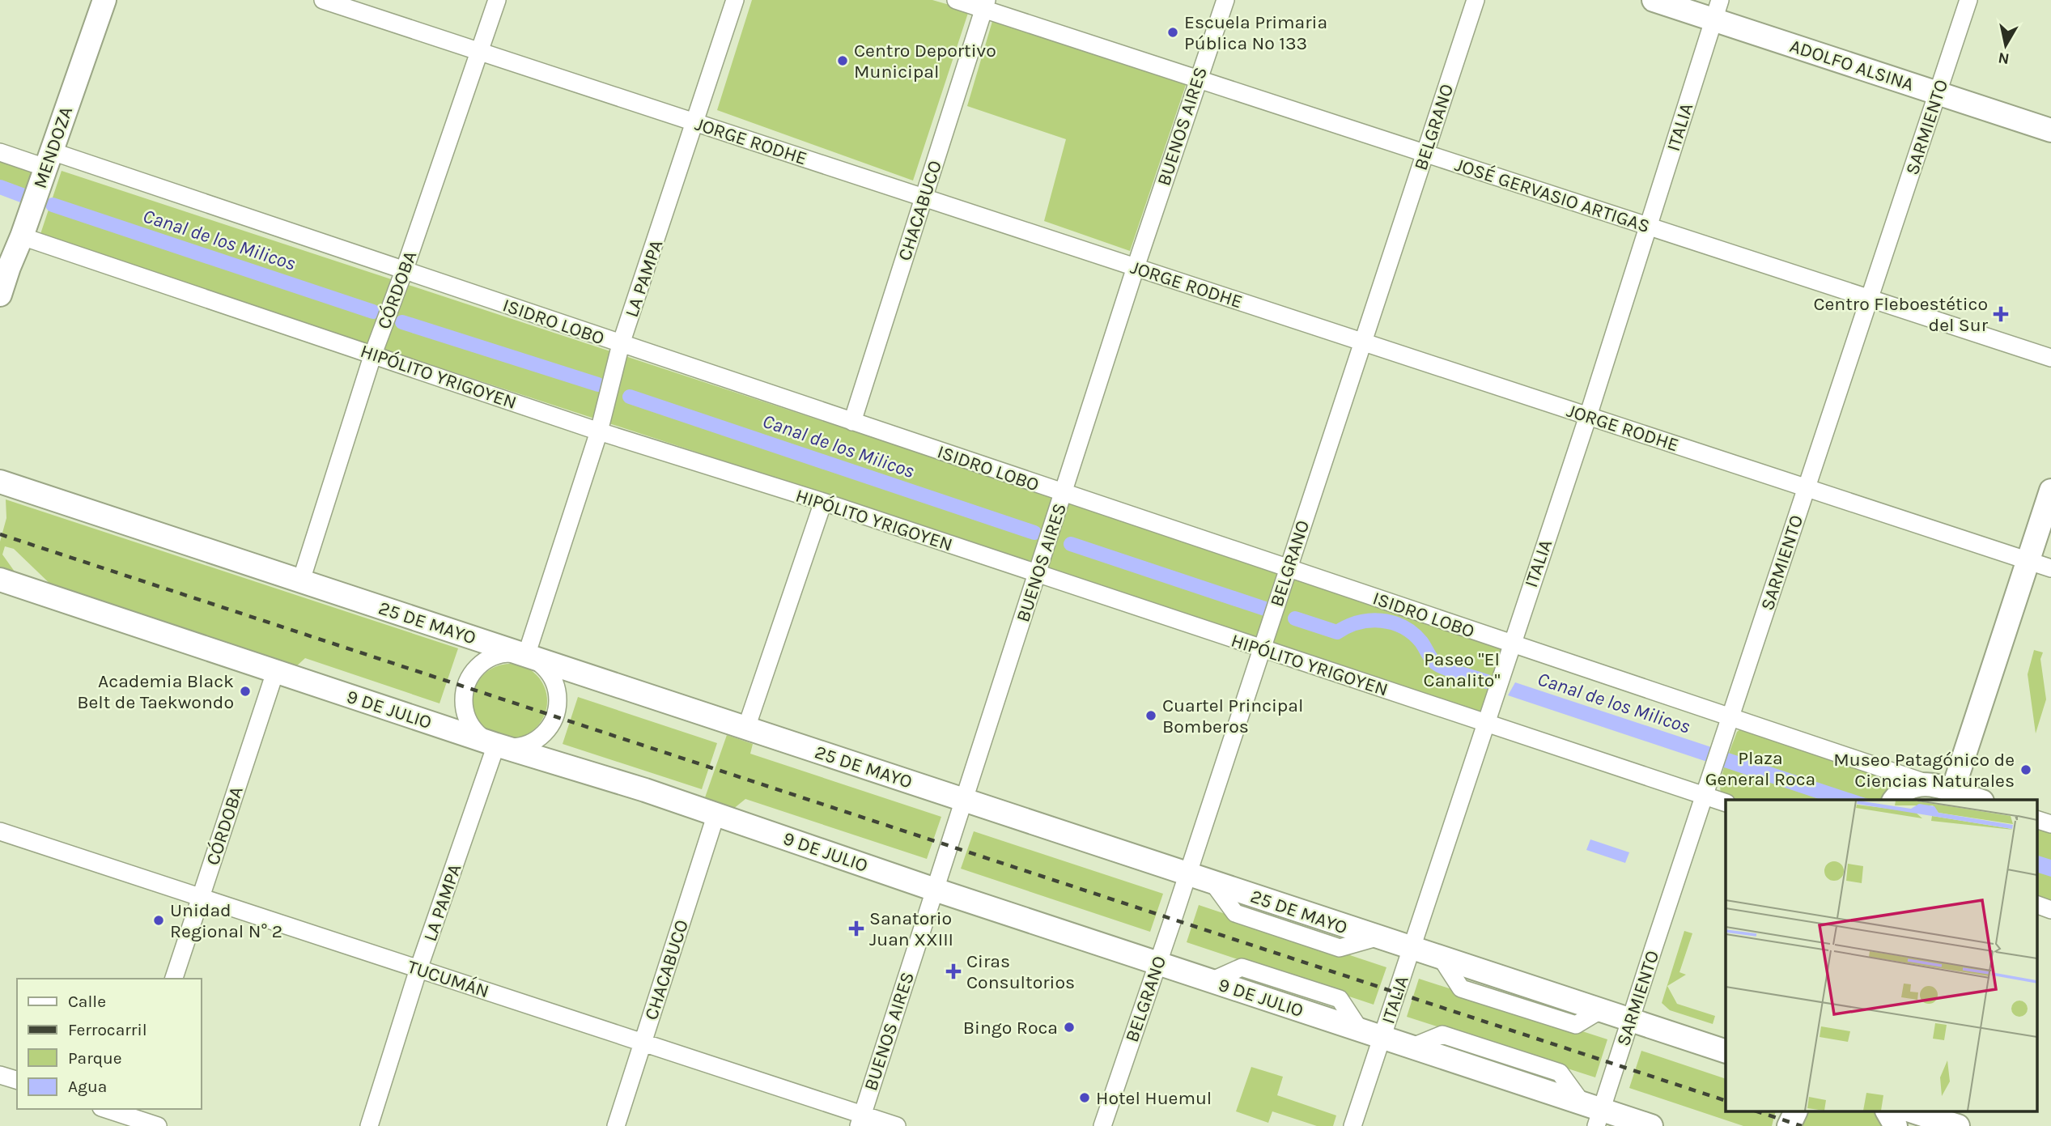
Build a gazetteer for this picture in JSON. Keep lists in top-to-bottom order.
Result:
{
  "streets": {
    "main road": [
      "ADOLFO ALSINA",
      "MENDOZA",
      "25 DE MAYO",
      "9 DE JULIO"
    ],
    "street": [
      "BUENOS AIRES",
      "BELGRANO",
      "ITALIA",
      "SARMIENTO",
      "JORGE RODHE",
      "JOSÉ GERVASIO ARTIGAS",
      "CHACABUCO",
      "LA PAMPA",
      "CÓRDOBA",
      "ISIDRO LOBO",
      "HIPÓLITO YRIGOYEN",
      "TUCUMÁN"
    ]
  },
  "crossings": [
    ["ADOLFO ALSINA", "ITALIA"],
    ["ADOLFO ALSINA", "SARMIENTO"],
    ["BUENOS AIRES", "JORGE RODHE"],
    ["BUENOS AIRES", "JOSÉ GERVASIO ARTIGAS"],
    ["BUENOS AIRES", "ISIDRO LOBO"],
    ["BUENOS AIRES", "HIPÓLITO YRIGOYEN"],
    ["BUENOS AIRES", "25 DE MAYO"],
    ["BUENOS AIRES", "9 DE JULIO"],
    ["BUENOS AIRES", "TUCUMÁN"],
    ["BELGRANO", "JORGE RODHE"],
    ["BELGRANO", "JOSÉ GERVASIO ARTIGAS"],
    ["BELGRANO", "ISIDRO LOBO"],
    ["BELGRANO", "HIPÓLITO YRIGOYEN"],
    ["BELGRANO", "25 DE MAYO"],
    ["BELGRANO", "9 DE JULIO"],
    ["ITALIA", "JORGE RODHE"],
    ["ITALIA", "JOSÉ GERVASIO ARTIGAS"],
    ["ITALIA", "ISIDRO LOBO"],
    ["ITALIA", "HIPÓLITO YRIGOYEN"],
    ["ITALIA", "25 DE MAYO"],
    ["ITALIA", "9 DE JULIO"],
    ["SARMIENTO", "JORGE RODHE"],
    ["SARMIENTO", "JOSÉ GERVASIO ARTIGAS"],
    ["SARMIENTO", "ISIDRO LOBO"],
    ["SARMIENTO", "HIPÓLITO YRIGOYEN"],
    ["SARMIENTO", "25 DE MAYO"],
    ["SARMIENTO", "9 DE JULIO"],
    ["JORGE RODHE", "CHACABUCO"],
    ["JORGE RODHE", "LA PAMPA"],
    ["JORGE RODHE", "CÓRDOBA"],
    ["MENDOZA", "ISIDRO LOBO"],
    ["MENDOZA", "HIPÓLITO YRIGOYEN"],
    ["JOSÉ GERVASIO ARTIGAS", "CHACABUCO"],
    ["CHACABUCO", "ISIDRO LOBO"],
    ["CHACABUCO", "9 DE JULIO"],
    ["CHACABUCO", "TUCUMÁN"],
    ["LA PAMPA", "ISIDRO LOBO"],
    ["LA PAMPA", "HIPÓLITO YRIGOYEN"],
    ["LA PAMPA", "25 DE MAYO"],
    ["LA PAMPA", "9 DE JULIO"],
    ["LA PAMPA", "TUCUMÁN"],
    ["CÓRDOBA", "ISIDRO LOBO"],
    ["CÓRDOBA", "HIPÓLITO YRIGOYEN"],
    ["CÓRDOBA", "25 DE MAYO"],
    ["CÓRDOBA", "9 DE JULIO"],
    ["CÓRDOBA", "TUCUMÁN"],
    ["25 DE MAYO", "9 DE JULIO"]
  ],
  "water": ["Canal de los Milicos"],
  "parks": ["Paseo \"El Canalito\"", "Plaza General Roca"],
  "places": {
    "other": [
      "Escuela Primaria Pública Nº 133",
      "Centro Deportivo Municipal",
      "Academia Black Belt de Taekwondo",
      "Cuartel Principal Bomberos",
      "Museo Patagónico de Ciencias Naturales",
      "Unidad Regional N° 2",
      "Bingo Roca",
      "Hotel Huemul"
    ],
    "health": ["Centro Fleboestético del Sur", "Sanatorio Juan XXIII", "Ciras Consultorios"]
  },
  "legend": [
    "Calle",
    "Ferrocarril",
    "Parque",
    "Agua"
  ],
  "north": "bottom"
}
